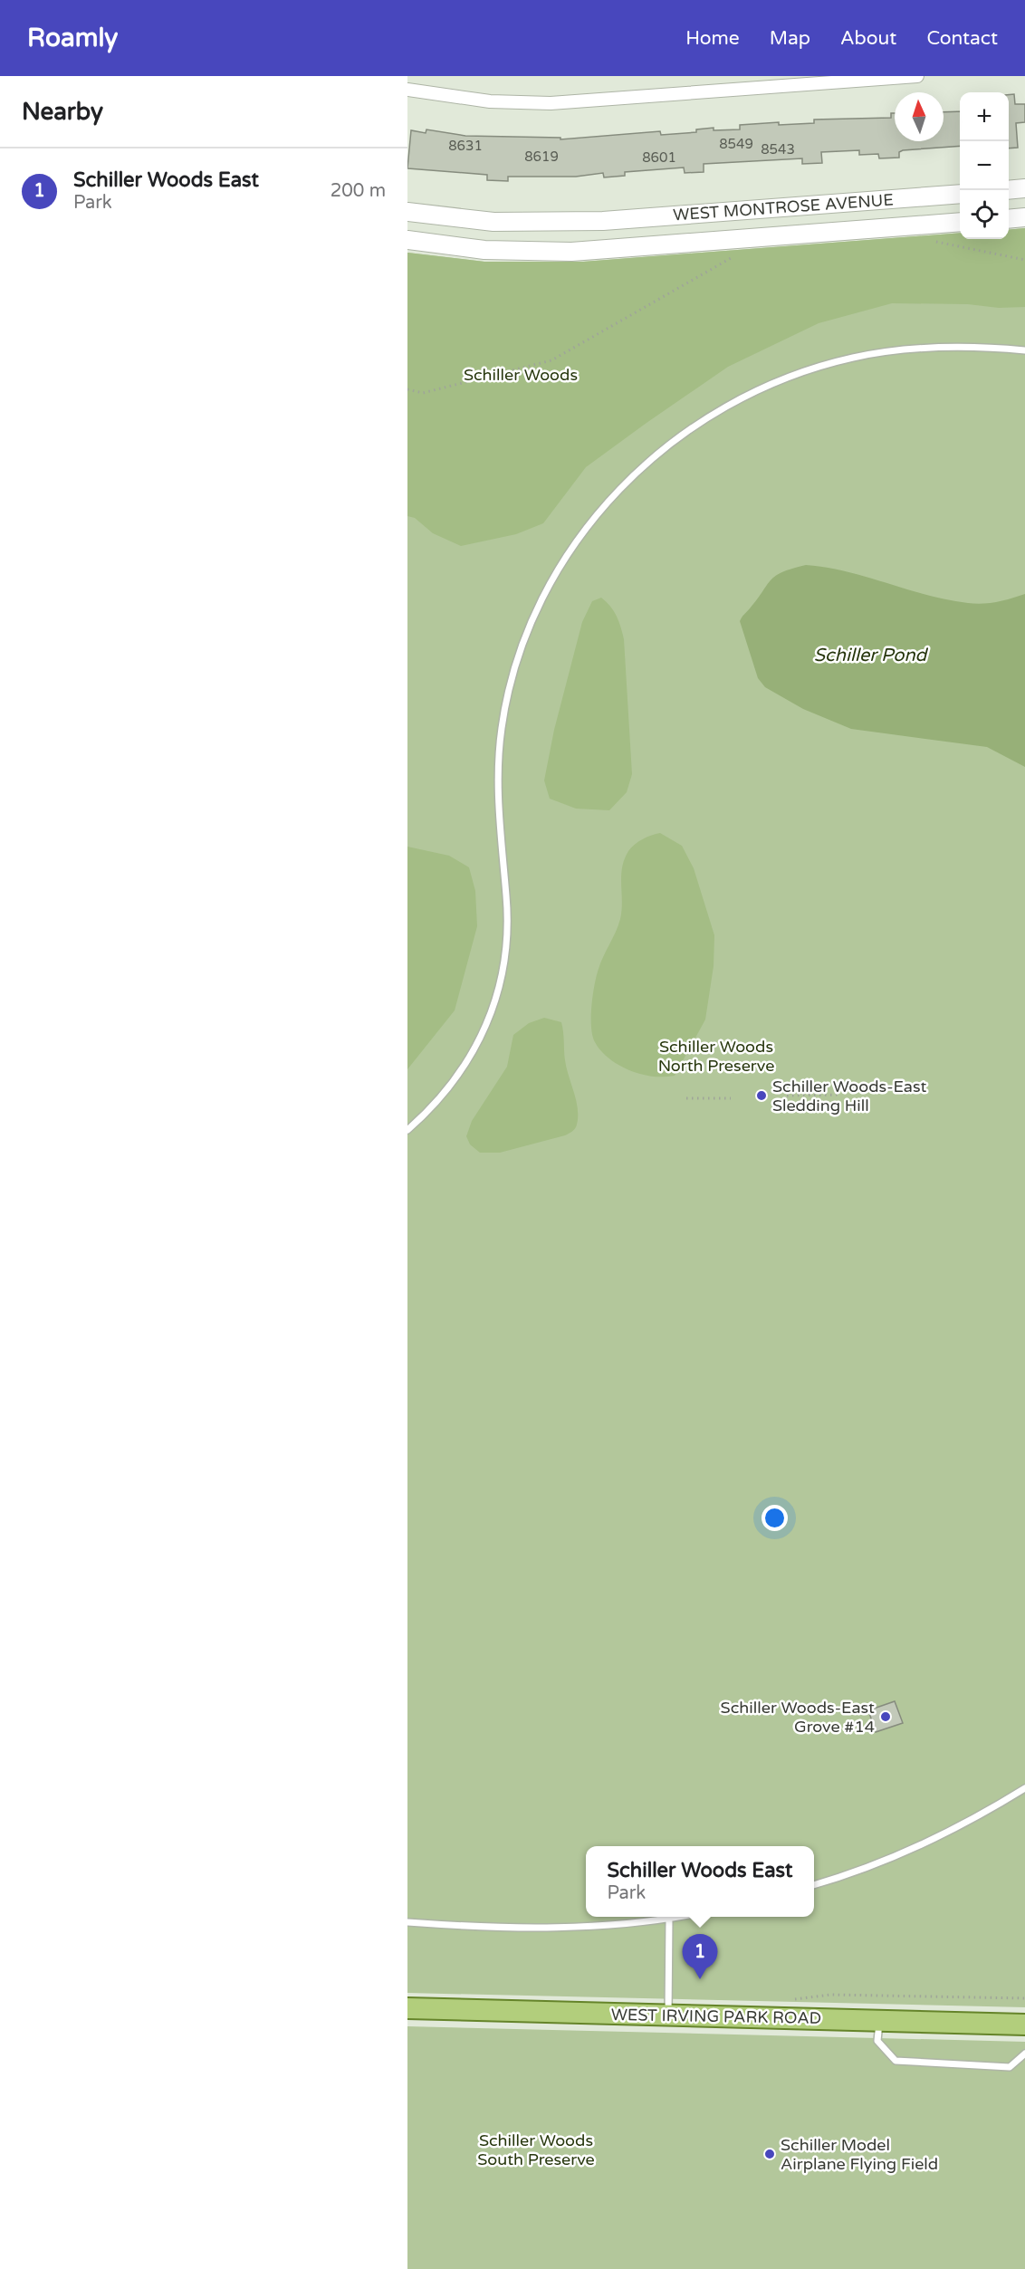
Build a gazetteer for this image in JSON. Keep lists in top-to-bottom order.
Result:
{
  "streets": {
    "main road": ["WEST MONTROSE AVENUE", "WEST IRVING PARK ROAD"]
  },
  "water": ["Schiller Pond"],
  "parks": ["Schiller Woods", "Schiller Woods North Preserve", "Schiller Woods South Preserve"],
  "places": ["Schiller Woods-East Sledding Hill", "Schiller Woods-East Grove #14", "Schiller Model Airplane Flying Field"],
  "house_numbers": [
    "8549",
    "8631",
    "8543",
    "8619",
    "8601"
  ],
  "north": "top",
  "page": {
    "header": "Roamly",
    "nav": [
      "Home",
      "Map",
      "About",
      "Contact"
    ],
    "heading": "Nearby",
    "map_buttons": ["+", "−"],
    "list": [
      {
        "mark": "1",
        "name": "Schiller Woods East",
        "note": "Park",
        "value": "200 m"
      }
    ],
    "popup": ["Schiller Woods East", "Park"],
    "pins": "1"
  }
}
